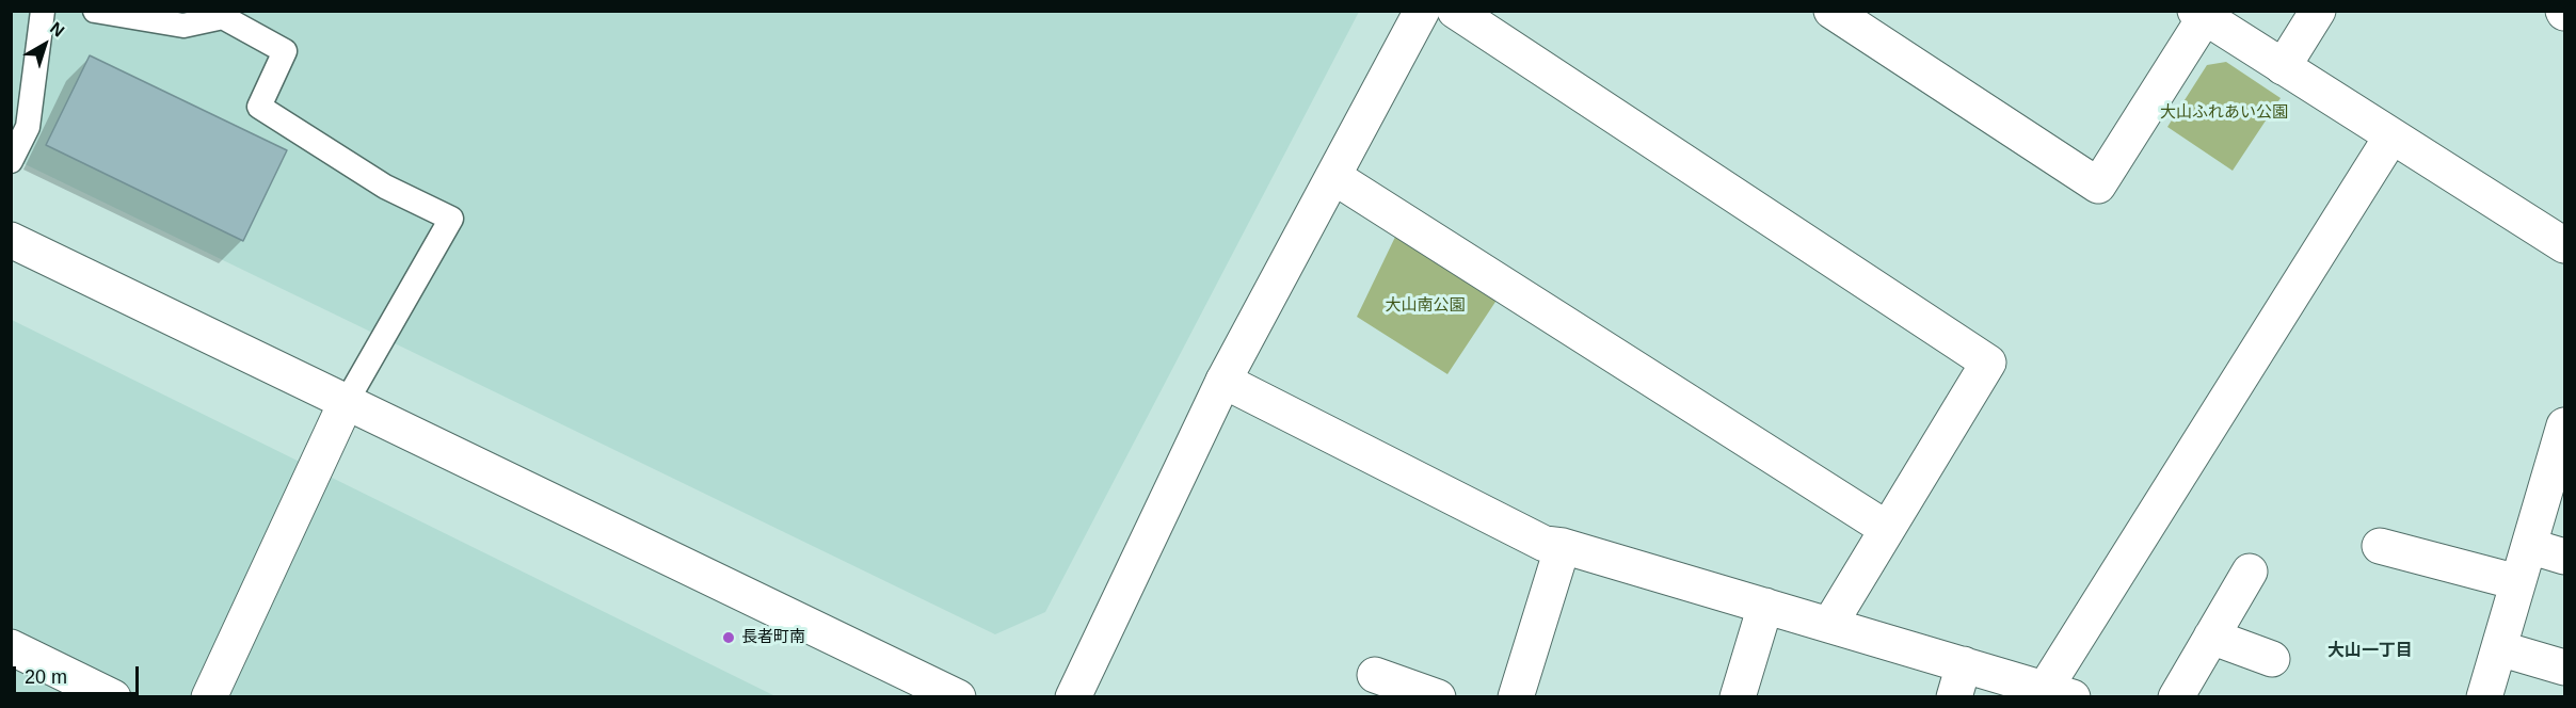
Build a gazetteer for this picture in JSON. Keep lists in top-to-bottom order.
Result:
{
  "districts": ["大山一丁目"],
  "parks": ["大山ふれあい公園", "大山南公園"],
  "places": ["長者町南"],
  "scale_bar": "20 m",
  "north": "top right"
}
